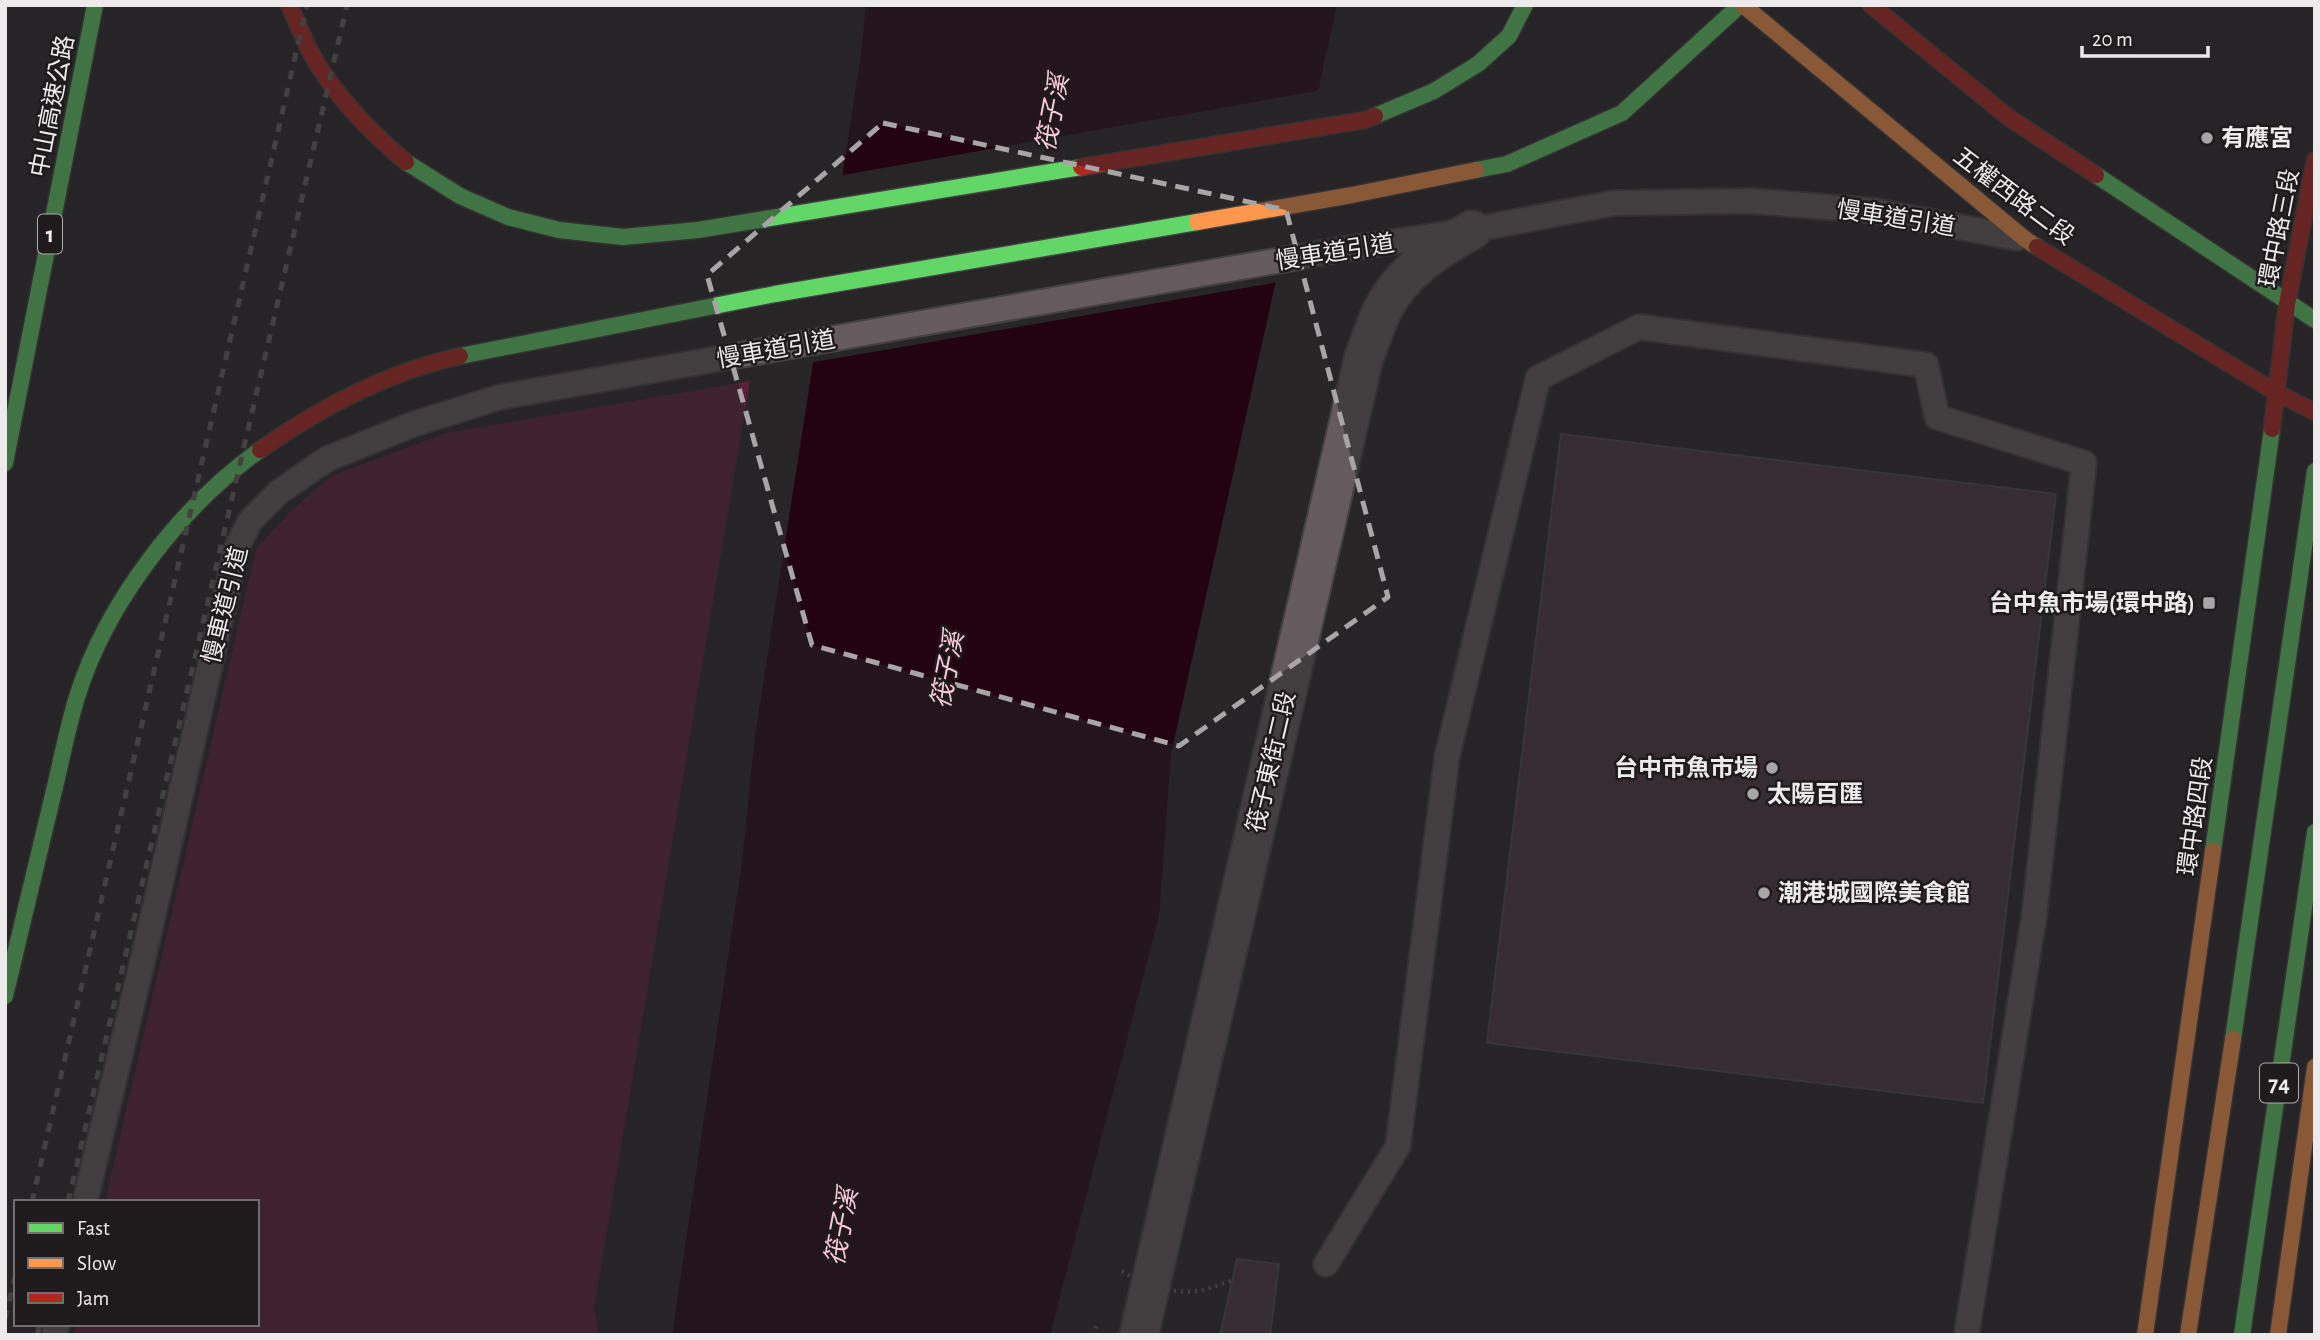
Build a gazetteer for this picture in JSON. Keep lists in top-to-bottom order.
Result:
{
  "streets": {
    "main road": [
      "中山高速公路",
      "五權西路二段",
      "環中路三段",
      "1",
      "環中路四段",
      "74"
    ],
    "street": ["筏子東街二段"],
    "lane": ["慢車道引道"]
  },
  "crossings": [
    ["五權西路二段", "慢車道引道"],
    ["五權西路二段", "環中路四段"],
    ["慢車道引道", "筏子東街二段"],
    ["環中路三段", "環中路四段"]
  ],
  "water": ["筏子溪"],
  "places": {
    "other": [
      "有應宮",
      "台中市魚市場",
      "太陽百匯",
      "潮港城國際美食館"
    ],
    "transit": ["台中魚市場(環中路)"]
  },
  "legend": ["Fast", "Slow", "Jam"],
  "scale_bar": "20 m"
}
